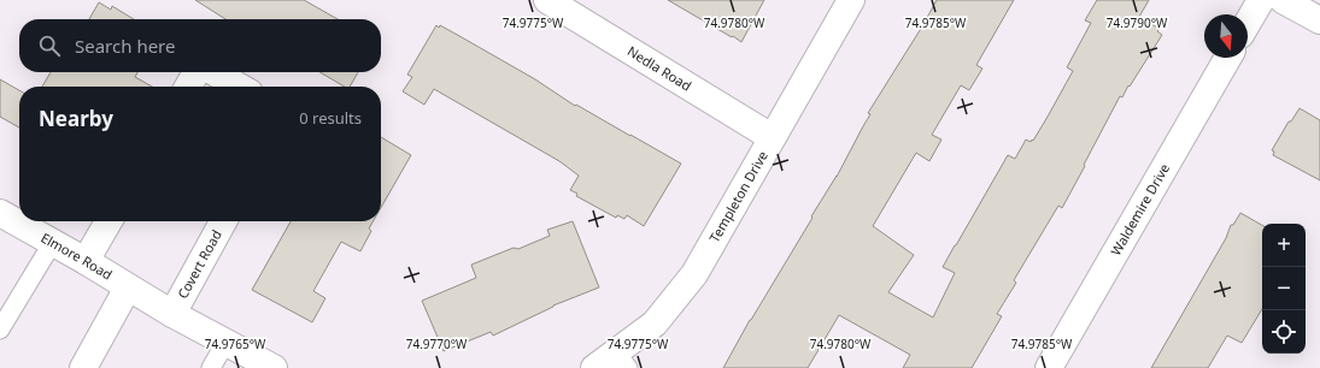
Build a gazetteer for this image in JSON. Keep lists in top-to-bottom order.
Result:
{
  "streets": {
    "street": [
      "Nedla Road",
      "Templeton Drive",
      "Waldemire Drive",
      "Elmore Road",
      "Covert Road"
    ]
  },
  "crossings": [
    ["Nedla Road", "Templeton Drive"]
  ],
  "north": "bottom",
  "page": {
    "search": "Search here",
    "heading": ["Nearby", "0 results"],
    "map_buttons": ["+", "−"]
  },
  "coordinates": [
    "74.9775°W",
    "74.9780°W",
    "74.9785°W",
    "74.9790°W",
    "74.9765°W",
    "74.9770°W"
  ]
}
